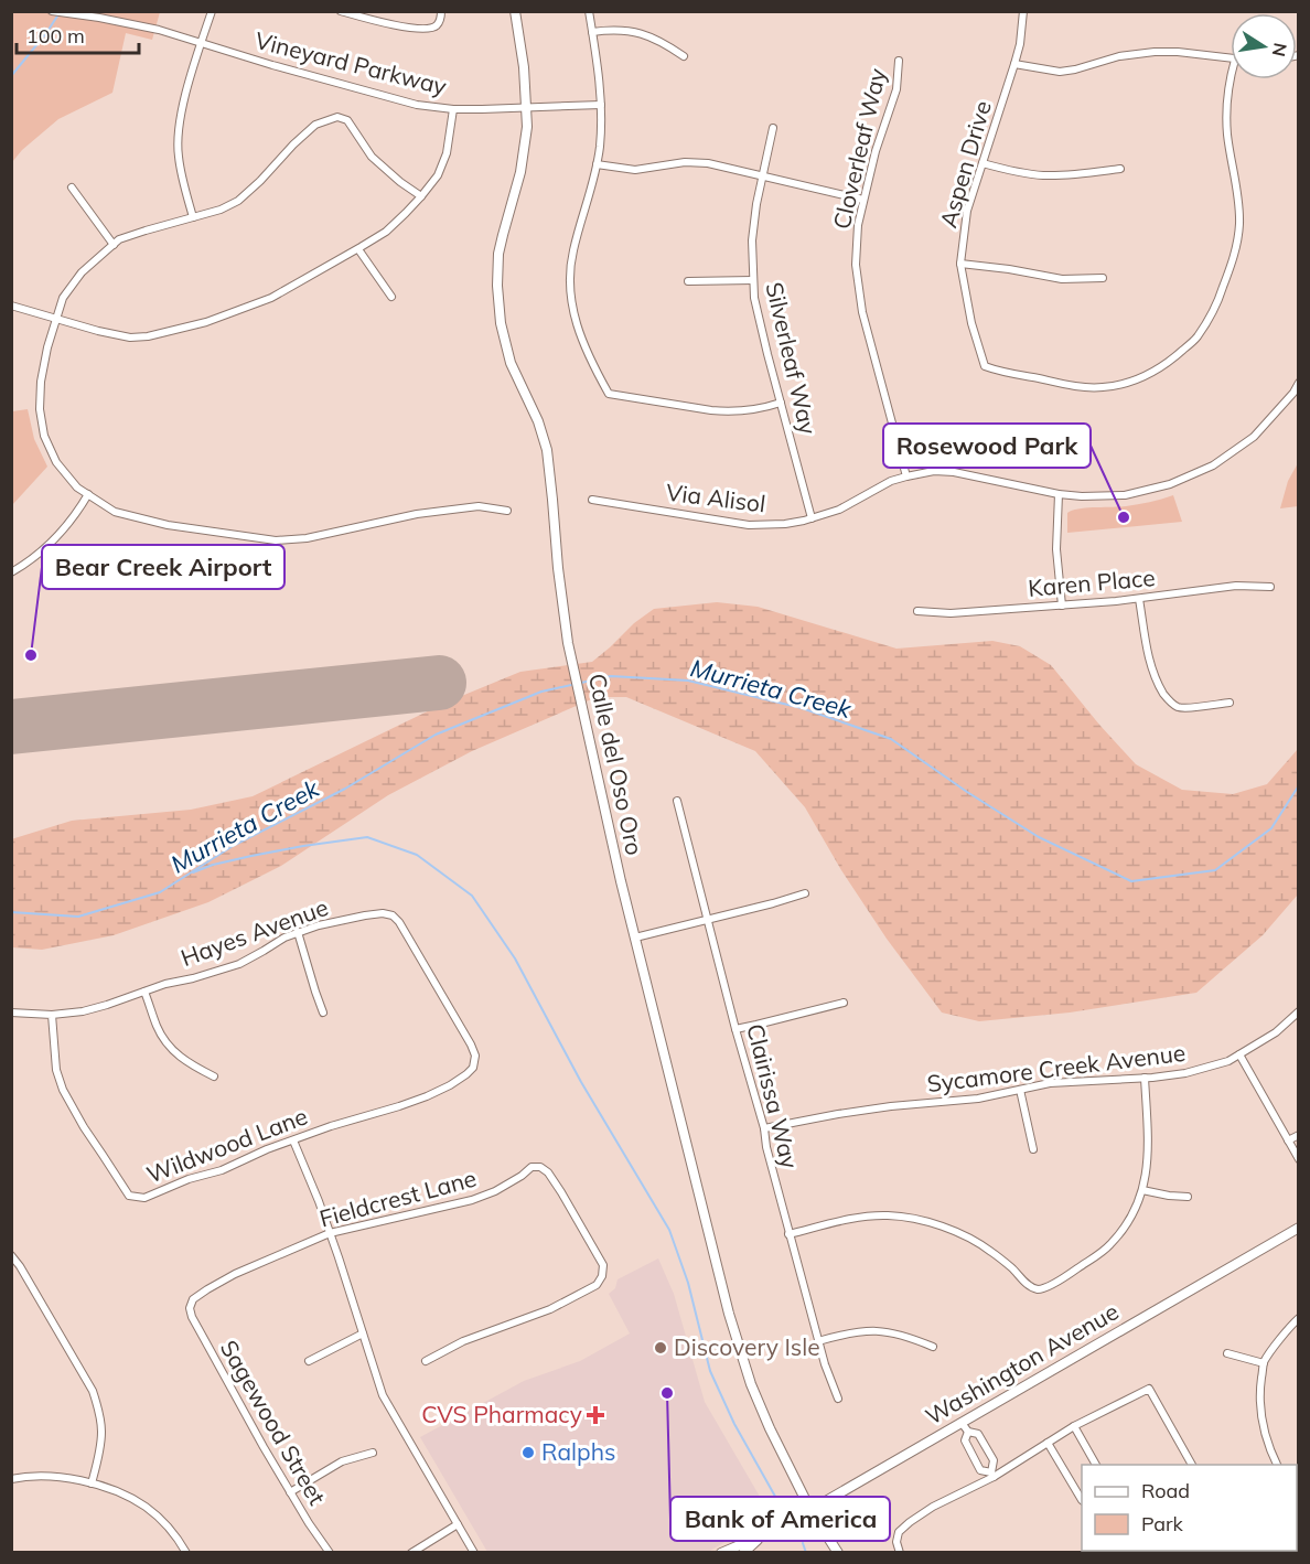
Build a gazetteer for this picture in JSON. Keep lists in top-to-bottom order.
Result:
{
  "streets": {
    "main road": ["Calle del Oso Oro", "Washington Avenue"],
    "street": [
      "Vineyard Parkway",
      "Cloverleaf Way",
      "Aspen Drive",
      "Silverleaf Way",
      "Via Alisol",
      "Karen Place",
      "Hayes Avenue",
      "Sycamore Creek Avenue",
      "Clairissa Way",
      "Wildwood Lane",
      "Fieldcrest Lane",
      "Sagewood Street"
    ]
  },
  "crossings": [
    ["Vineyard Parkway", "Calle del Oso Oro"],
    ["Cloverleaf Way", "Via Alisol"],
    ["Silverleaf Way", "Via Alisol"],
    ["Calle del Oso Oro", "Washington Avenue"],
    ["Hayes Avenue", "Wildwood Lane"],
    ["Sycamore Creek Avenue", "Clairissa Way"],
    ["Fieldcrest Lane", "Sagewood Street"]
  ],
  "water": ["Murrieta Creek"],
  "places": {
    "other": [
      "Rosewood Park",
      "Bear Creek Airport",
      "Discovery Isle",
      "Bank of America",
      "Ralphs"
    ],
    "health": ["CVS Pharmacy"]
  },
  "legend": ["Road", "Park"],
  "scale_bar": "100 m",
  "north": "right"
}
